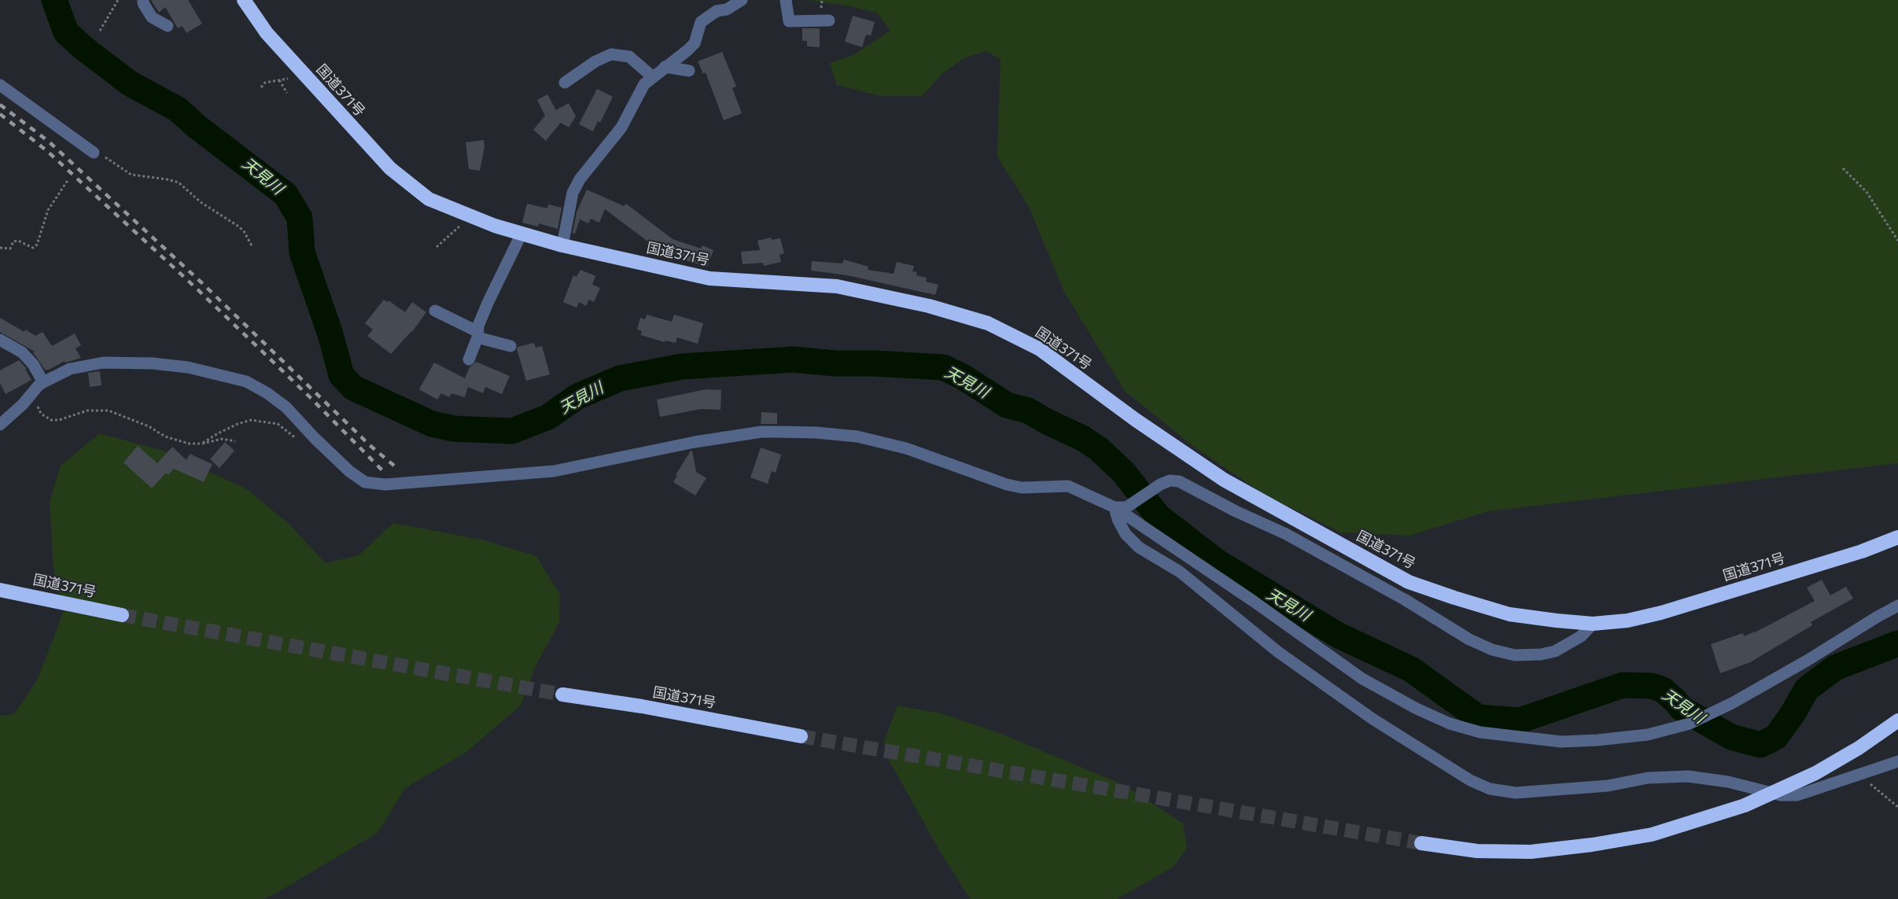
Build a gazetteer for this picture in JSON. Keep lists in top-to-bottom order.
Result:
{
  "streets": {
    "highway": ["国道371号"]
  },
  "water": ["天見川"]
}
